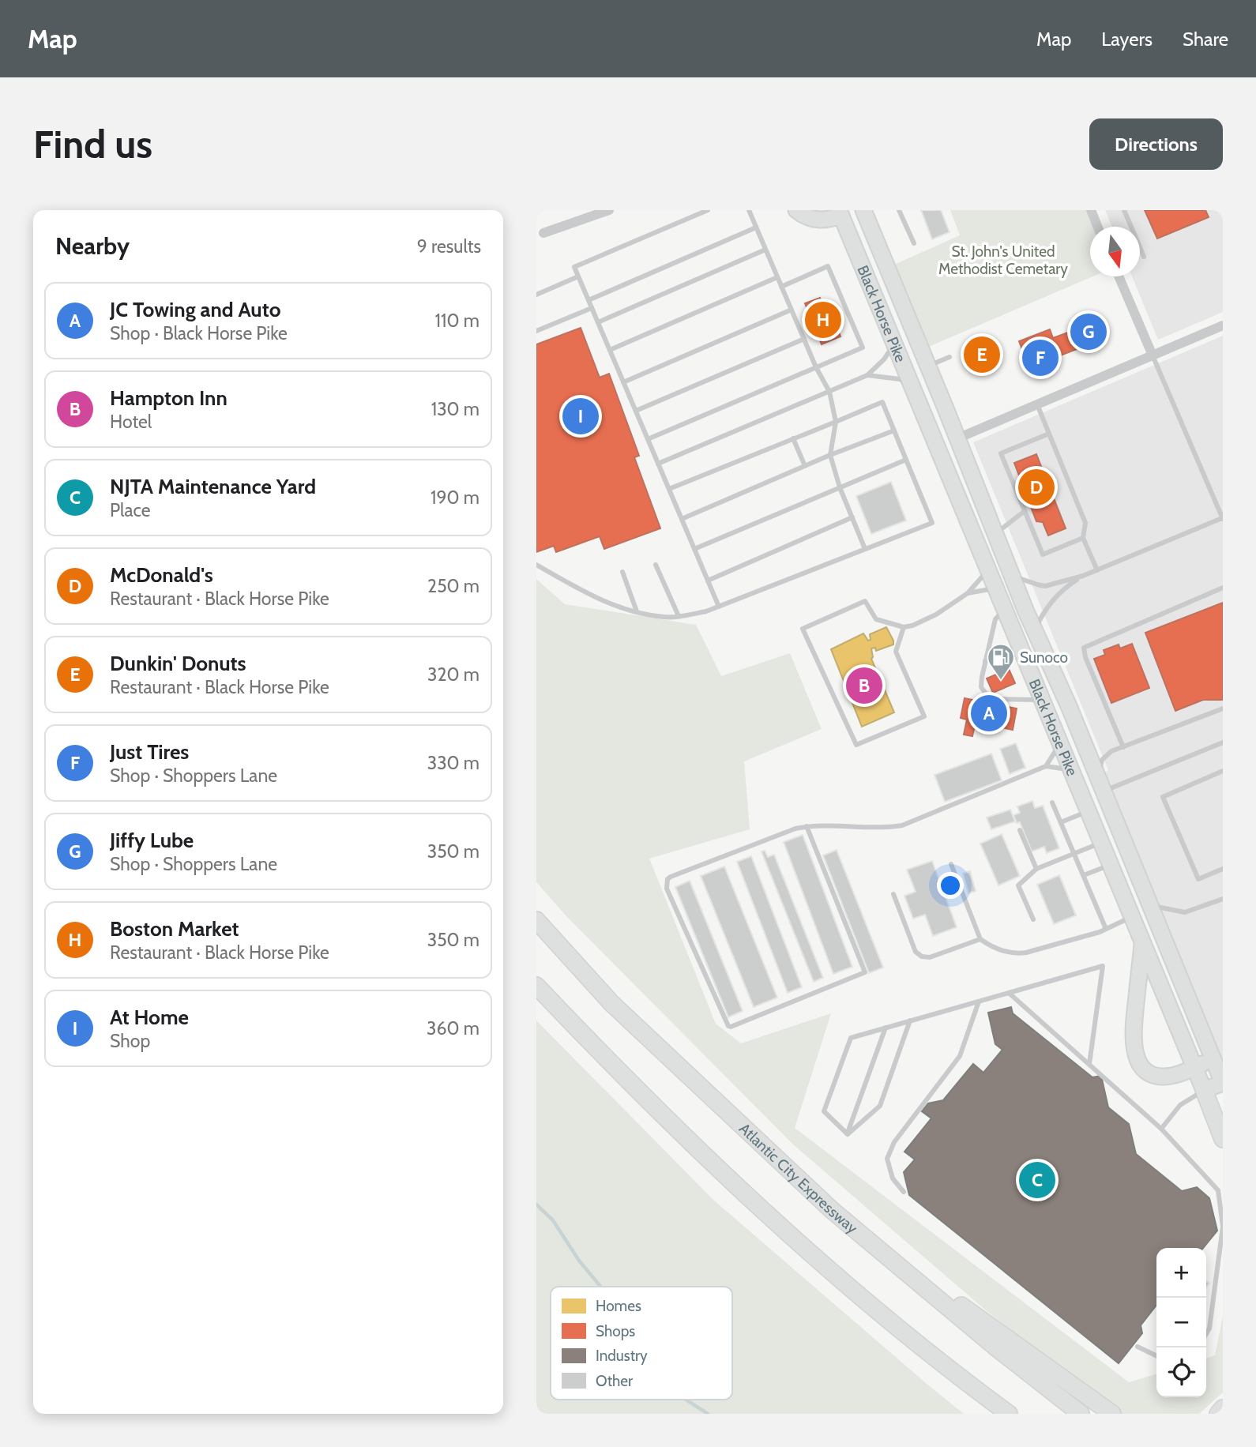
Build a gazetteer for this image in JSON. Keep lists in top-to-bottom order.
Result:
{
  "streets": {
    "highway": ["Black Horse Pike", "Atlantic City Expressway"]
  },
  "parks": ["St. John's United Methodist Cemetary"],
  "places": {
    "fuel station": ["Sunoco"]
  },
  "legend": [
    "Homes",
    "Shops",
    "Industry",
    "Other"
  ],
  "north": "bottom",
  "page": {
    "header": "Map",
    "nav": ["Map", "Layers", "Share"],
    "buttons": "Directions",
    "title": "Find us",
    "heading": ["Nearby", "9 results"],
    "list": [
      {
        "mark": "A",
        "name": "JC Towing and Auto",
        "note": "Shop · Black Horse Pike",
        "value": "110 m"
      },
      {
        "mark": "B",
        "name": "Hampton Inn",
        "note": "Hotel",
        "value": "130 m"
      },
      {
        "mark": "C",
        "name": "NJTA Maintenance Yard",
        "note": "Place",
        "value": "190 m"
      },
      {
        "mark": "D",
        "name": "McDonald's",
        "note": "Restaurant · Black Horse Pike",
        "value": "250 m"
      },
      {
        "mark": "E",
        "name": "Dunkin' Donuts",
        "note": "Restaurant · Black Horse Pike",
        "value": "320 m"
      },
      {
        "mark": "F",
        "name": "Just Tires",
        "note": "Shop · Shoppers Lane",
        "value": "330 m"
      },
      {
        "mark": "G",
        "name": "Jiffy Lube",
        "note": "Shop · Shoppers Lane",
        "value": "350 m"
      },
      {
        "mark": "H",
        "name": "Boston Market",
        "note": "Restaurant · Black Horse Pike",
        "value": "350 m"
      },
      {
        "mark": "I",
        "name": "At Home",
        "note": "Shop",
        "value": "360 m"
      }
    ],
    "pins": [
      "H",
      "G",
      "E",
      "F",
      "I",
      "D",
      "B",
      "A",
      "C"
    ],
    "map_buttons": ["+", "−"]
  }
}
